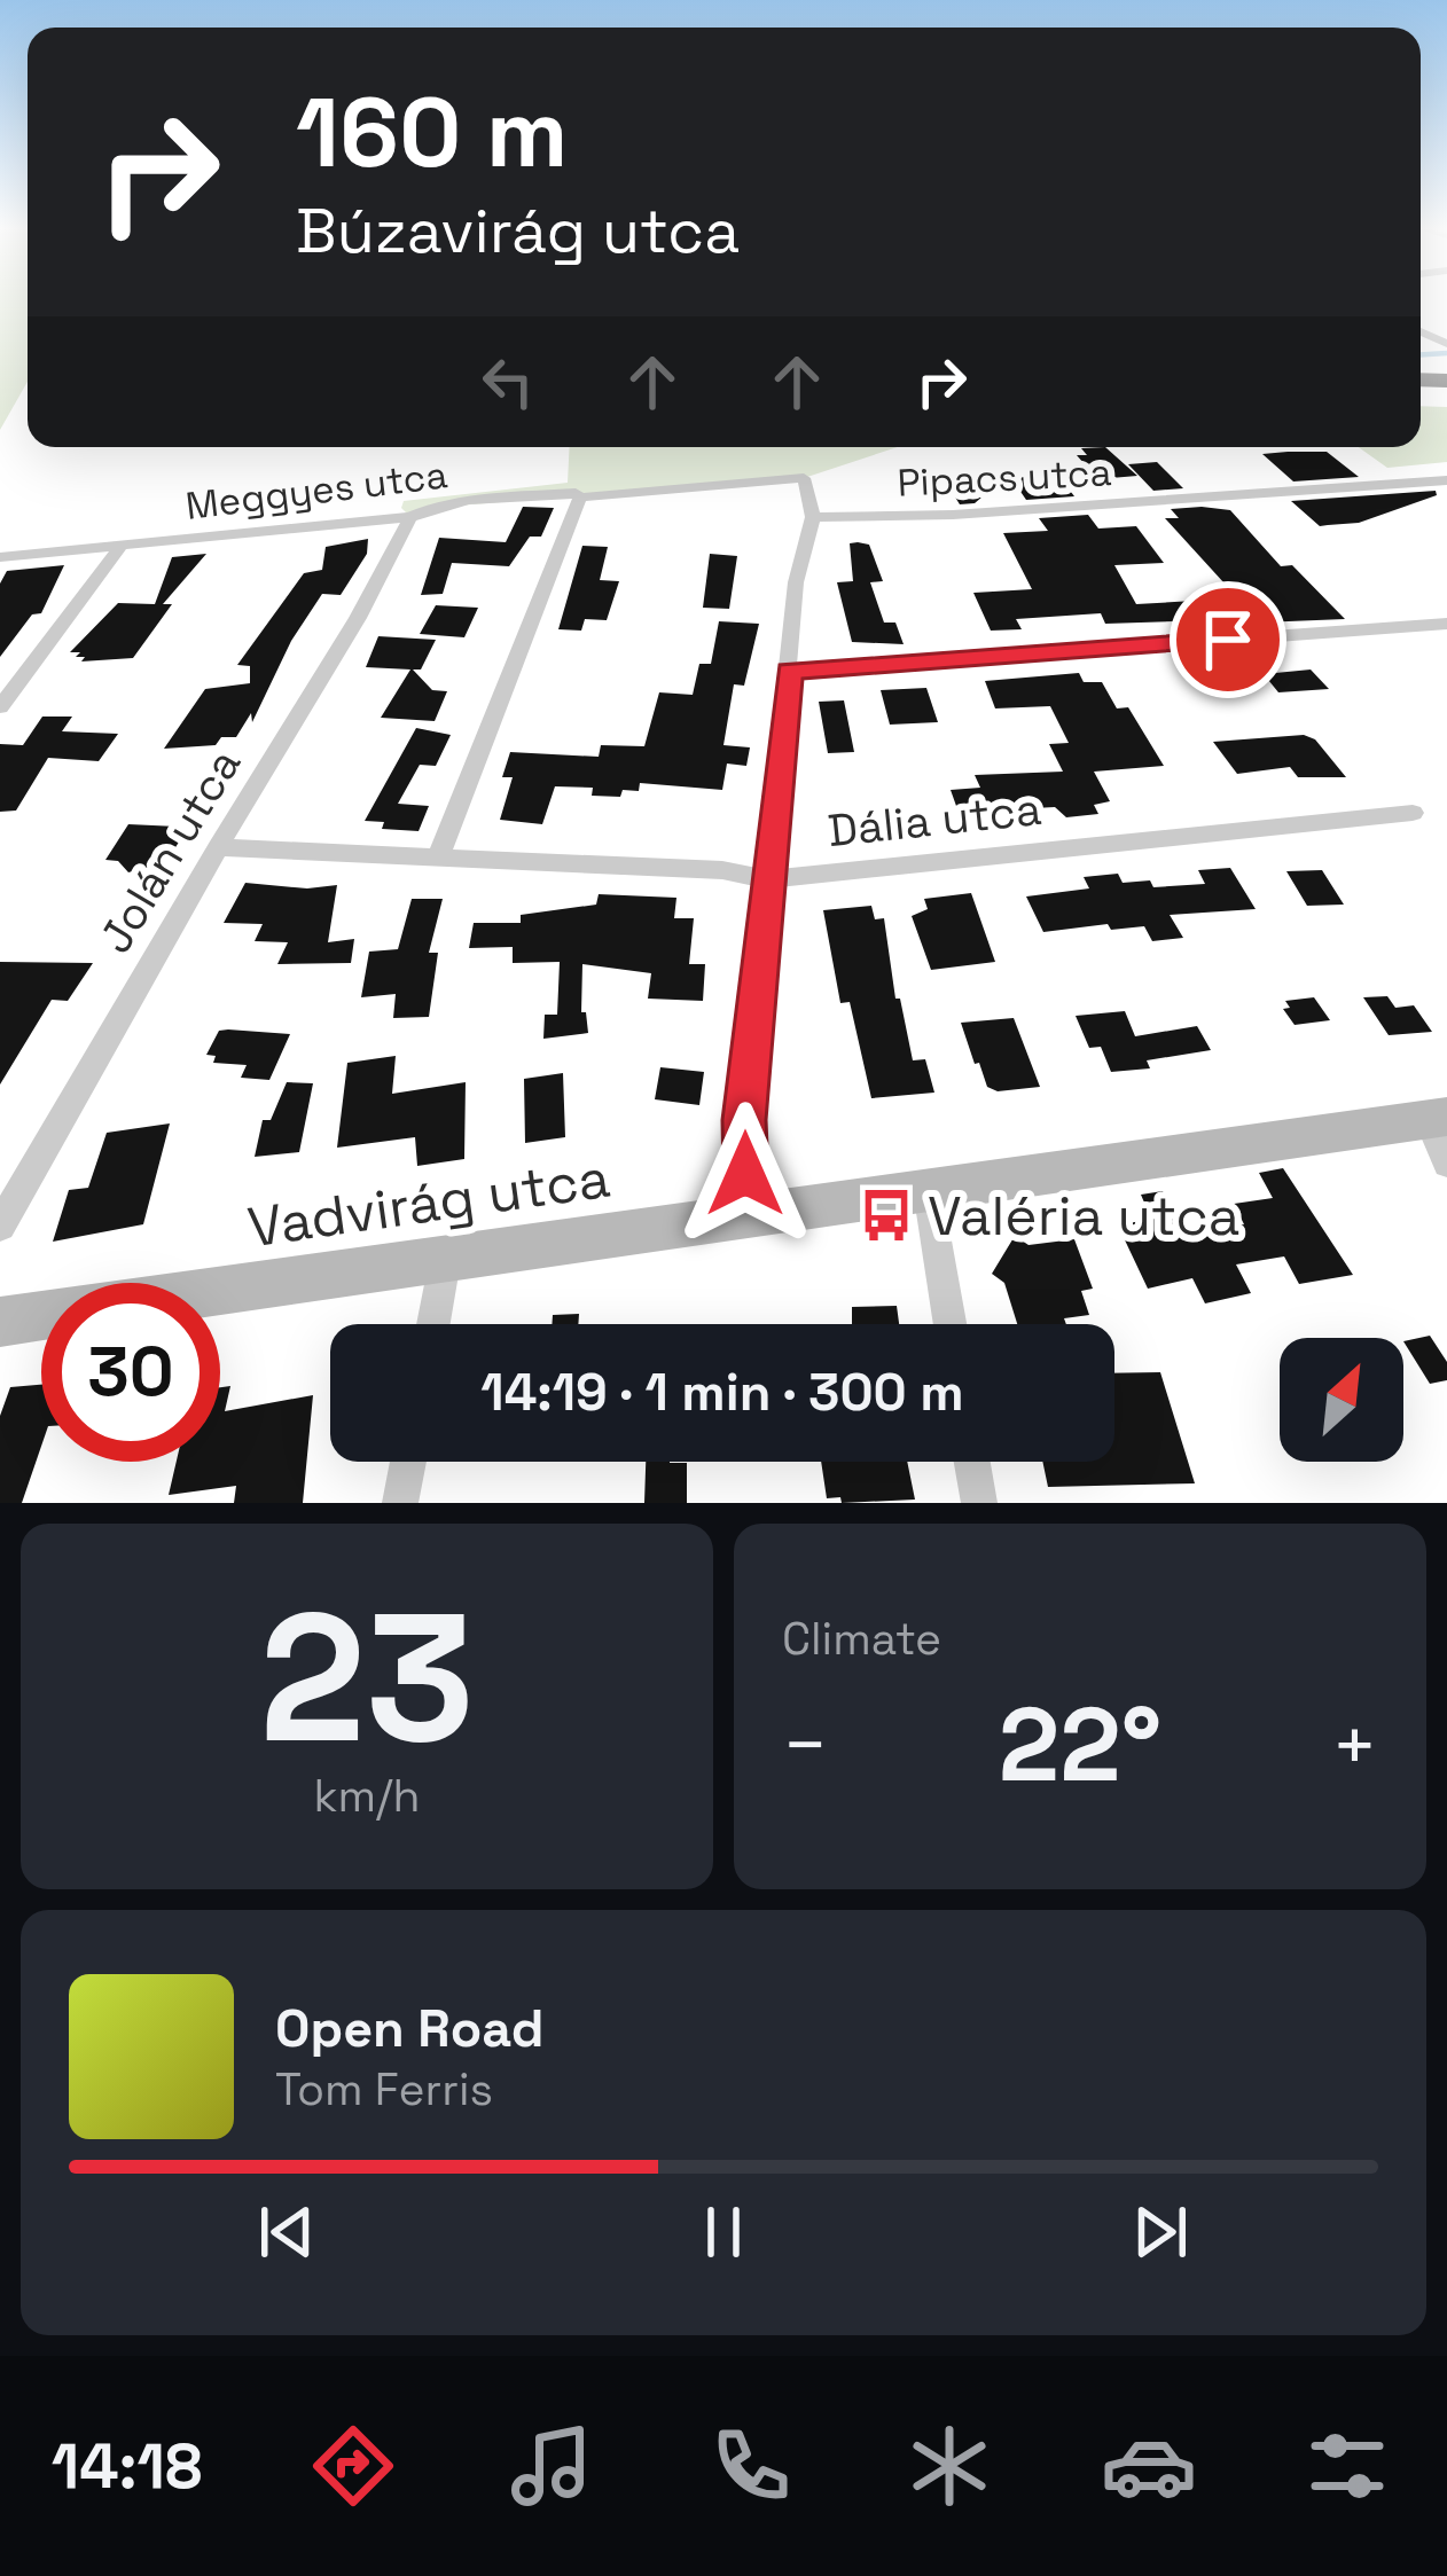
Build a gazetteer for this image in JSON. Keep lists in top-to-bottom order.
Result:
{
  "streets": {
    "street": [
      "Pipacs utca",
      "Meggyes utca",
      "Dália utca",
      "Jolán utca",
      "Vadvirág utca"
    ]
  },
  "crossings": [
    ["Pipacs utca", "Meggyes utca"],
    ["Meggyes utca", "Jolán utca"],
    ["Dália utca", "Jolán utca"]
  ],
  "places": {
    "bus stop": ["Valéria utca"]
  },
  "north": "top right",
  "page": {
    "turn": ["160 m", "Búzavirág utca"],
    "limit": "30",
    "trip": "14:19 · 1 min · 300 m",
    "tile": [
      ["23", "km/h"],
      "Climate"
    ],
    "heat": ["−", "22°", "+"],
    "song": ["Open Road", "Tom Ferris"],
    "tabs": "14:18"
  }
}
